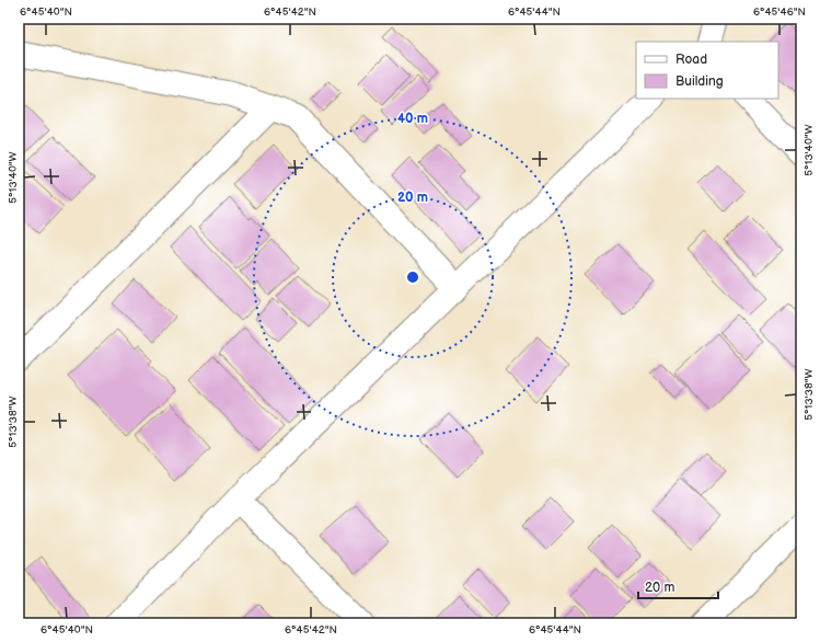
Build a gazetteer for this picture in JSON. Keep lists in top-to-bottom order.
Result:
{
  "legend": ["Road", "Building"],
  "scale_bar": "20 m",
  "coordinates": [
    "6°45'40\"N",
    "6°45'42\"N",
    "6°45'44\"N",
    "6°45'46\"N",
    "5°13'40\"W",
    "5°13'38\"W"
  ],
  "rings": ["40 m", "20 m"]
}
